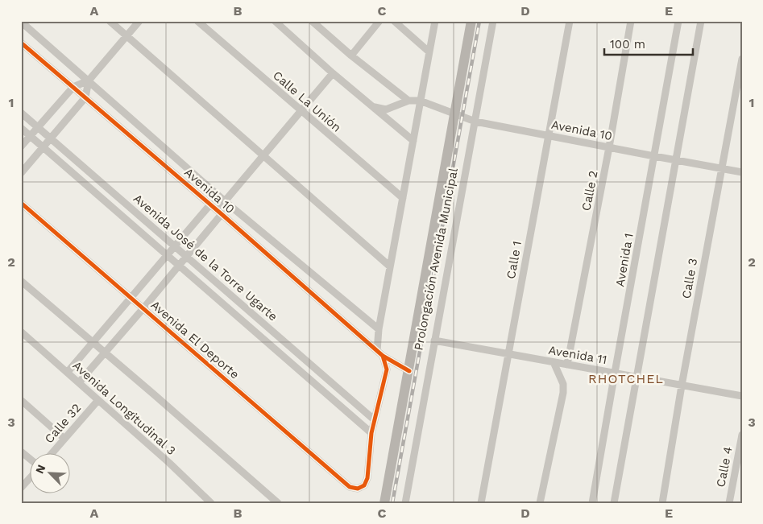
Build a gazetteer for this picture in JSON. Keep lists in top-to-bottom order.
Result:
{
  "streets": {
    "main road": ["Prolongación Avenida Municipal"],
    "street": [
      "Calle La Unión",
      "Avenida 10",
      "Calle 2",
      "Avenida José de la Torre Ugarte",
      "Calle 1",
      "Avenida 1",
      "Calle 3",
      "Avenida El Deporte",
      "Avenida 11",
      "Avenida Longitudinal 3",
      "Calle 32",
      "Calle 4"
    ]
  },
  "crossings": [
    ["Avenida 10", "Calle 2"],
    ["Avenida 10", "Prolongación Avenida Municipal"],
    ["Avenida 10", "Calle 1"],
    ["Avenida 10", "Avenida 1"],
    ["Avenida 10", "Calle 3"],
    ["Calle 2", "Avenida 11"],
    ["Avenida José de la Torre Ugarte", "Avenida El Deporte"],
    ["Prolongación Avenida Municipal", "Avenida 11"],
    ["Calle 1", "Avenida 11"],
    ["Avenida 1", "Avenida 11"],
    ["Calle 3", "Avenida 11"],
    ["Avenida Longitudinal 3", "Calle 32"]
  ],
  "districts": ["RHOTCHEL"],
  "scale_bar": "100 m",
  "north": "top left",
  "grid": {
    "columns": [
      "A",
      "B",
      "C",
      "D",
      "E"
    ],
    "rows": ["1", "2", "3"]
  }
}
